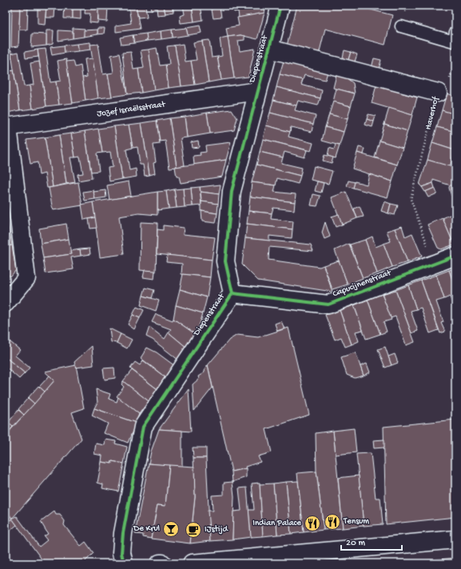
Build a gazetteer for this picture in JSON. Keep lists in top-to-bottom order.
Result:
{
  "streets": {
    "street": [
      "Diepenstraat",
      "Jozef Israëlsstraat",
      "Haverhof",
      "Capucijnenstraat"
    ]
  },
  "crossings": [
    ["Diepenstraat", "Jozef Israëlsstraat"],
    ["Diepenstraat", "Haverhof"],
    ["Diepenstraat", "Capucijnenstraat"],
    ["Haverhof", "Capucijnenstraat"]
  ],
  "places": {
    "restaurant": ["Tensum", "Indian Palace"],
    "bar": ["De Krul"],
    "cafe": ["IJstijd"]
  },
  "scale_bar": "20 m"
}
